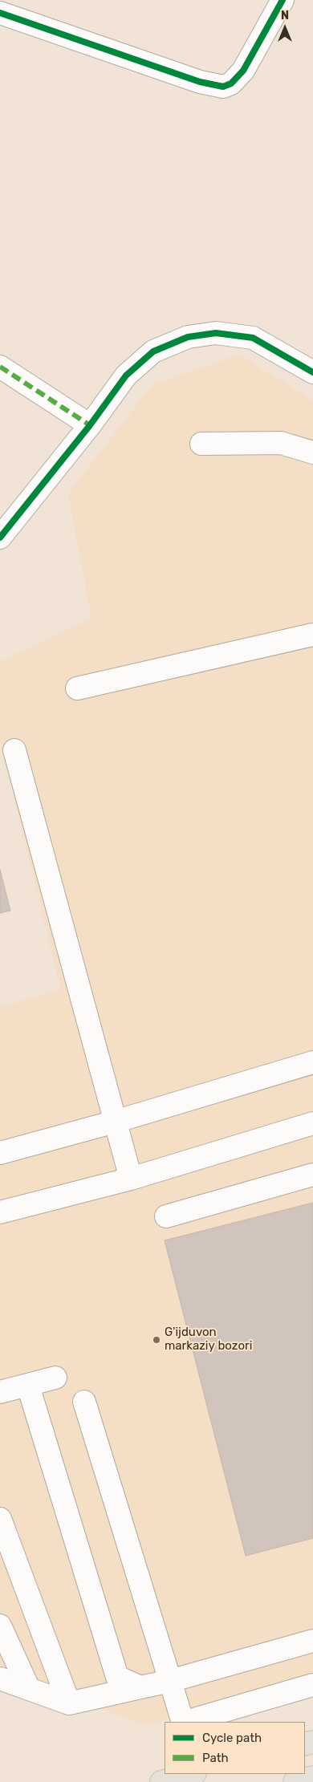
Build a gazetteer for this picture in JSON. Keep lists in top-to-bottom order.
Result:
{
  "places": ["G'ijduvon markaziy bozori"],
  "legend": ["Cycle path", "Path"],
  "north": "top"
}
